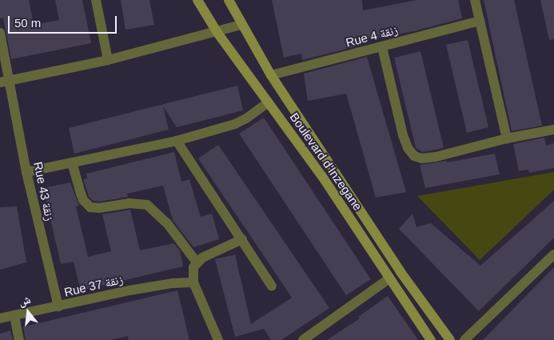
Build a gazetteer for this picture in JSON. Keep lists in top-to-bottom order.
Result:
{
  "streets": {
    "street": [
      "Rue 4 زنقة",
      "Boulevard d'Inzegane",
      "Rue 43 زنقة",
      "Rue 37 زنقة"
    ]
  },
  "crossings": [
    ["Rue 4 زنقة", "Boulevard d'Inzegane"],
    ["Rue 43 زنقة", "Rue 37 زنقة"]
  ],
  "scale_bar": "50 m",
  "north": "top"
}
